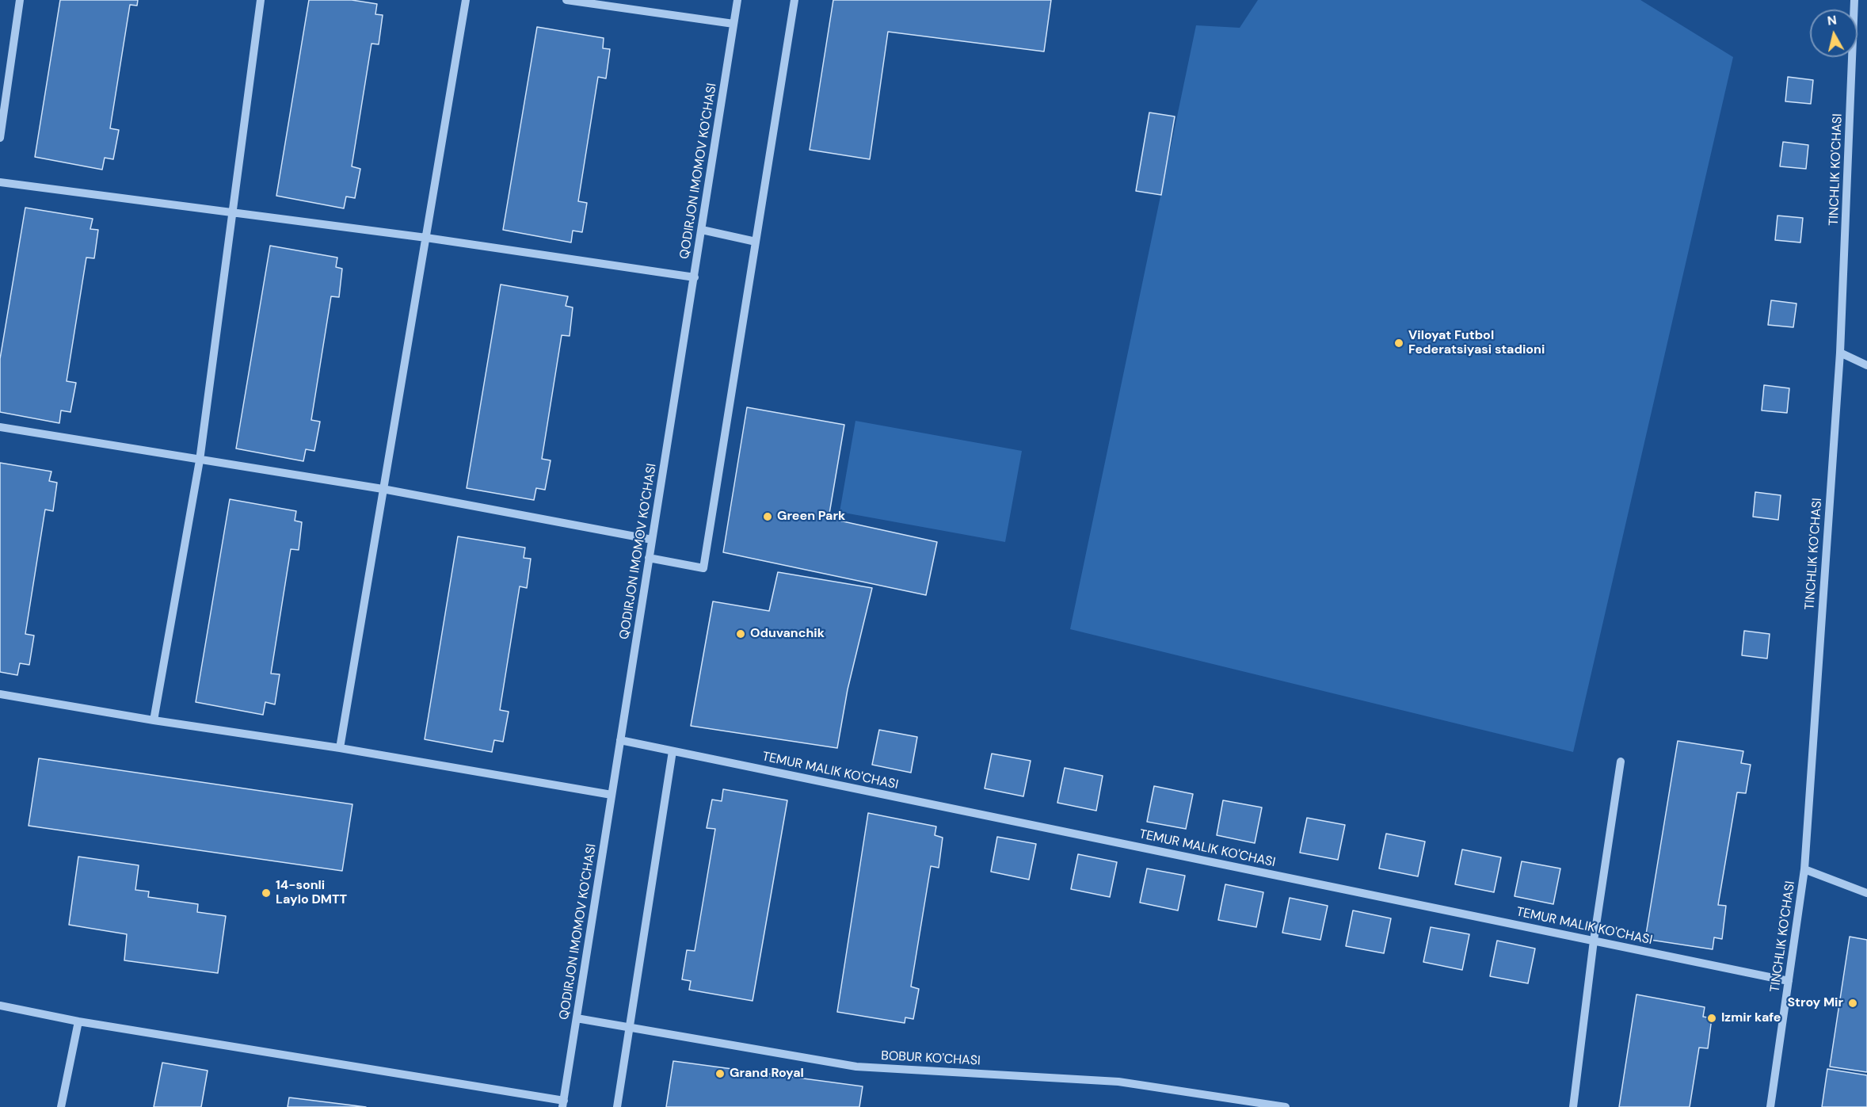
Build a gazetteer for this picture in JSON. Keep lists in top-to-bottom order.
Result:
{
  "streets": {
    "street": [
      "TINCHLIK KO'CHASI",
      "QODIRJON IMOMOV KO'CHASI",
      "TEMUR MALIK KO'CHASI",
      "BOBUR KO'CHASI"
    ]
  },
  "crossings": [
    ["TINCHLIK KO'CHASI", "TEMUR MALIK KO'CHASI"],
    ["QODIRJON IMOMOV KO'CHASI", "TEMUR MALIK KO'CHASI"],
    ["QODIRJON IMOMOV KO'CHASI", "BOBUR KO'CHASI"]
  ],
  "places": [
    "Viloyat Futbol Federatsiyasi stadioni",
    "Green Park",
    "Oduvanchik",
    "14-sonli Laylo DMTT",
    "Stroy Mir",
    "Izmir kafe",
    "Grand Royal"
  ],
  "north": "top"
}
